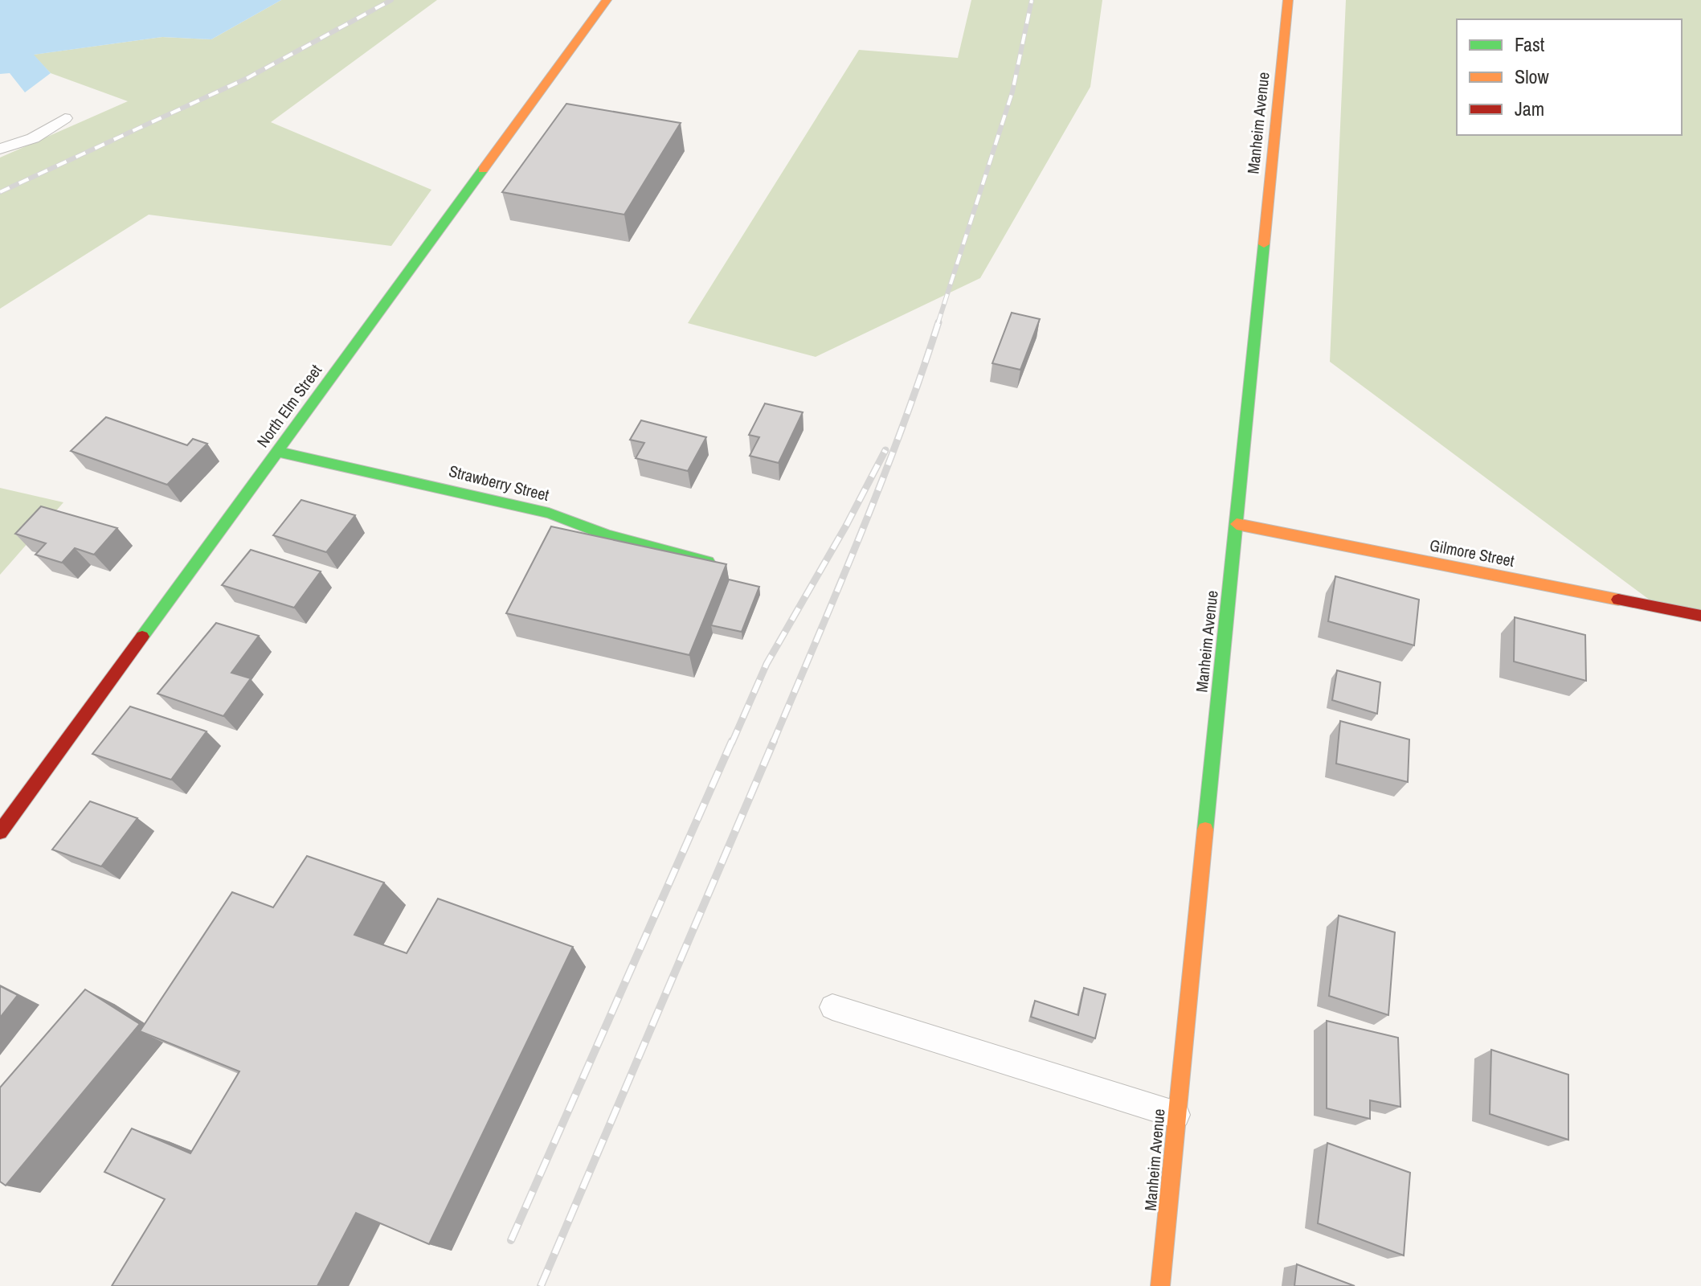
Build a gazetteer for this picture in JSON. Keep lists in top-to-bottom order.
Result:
{
  "streets": {
    "street": [
      "Manheim Avenue",
      "North Elm Street",
      "Strawberry Street",
      "Gilmore Street"
    ]
  },
  "crossings": [
    ["Manheim Avenue", "Gilmore Street"],
    ["North Elm Street", "Strawberry Street"]
  ],
  "legend": ["Fast", "Slow", "Jam"]
}
